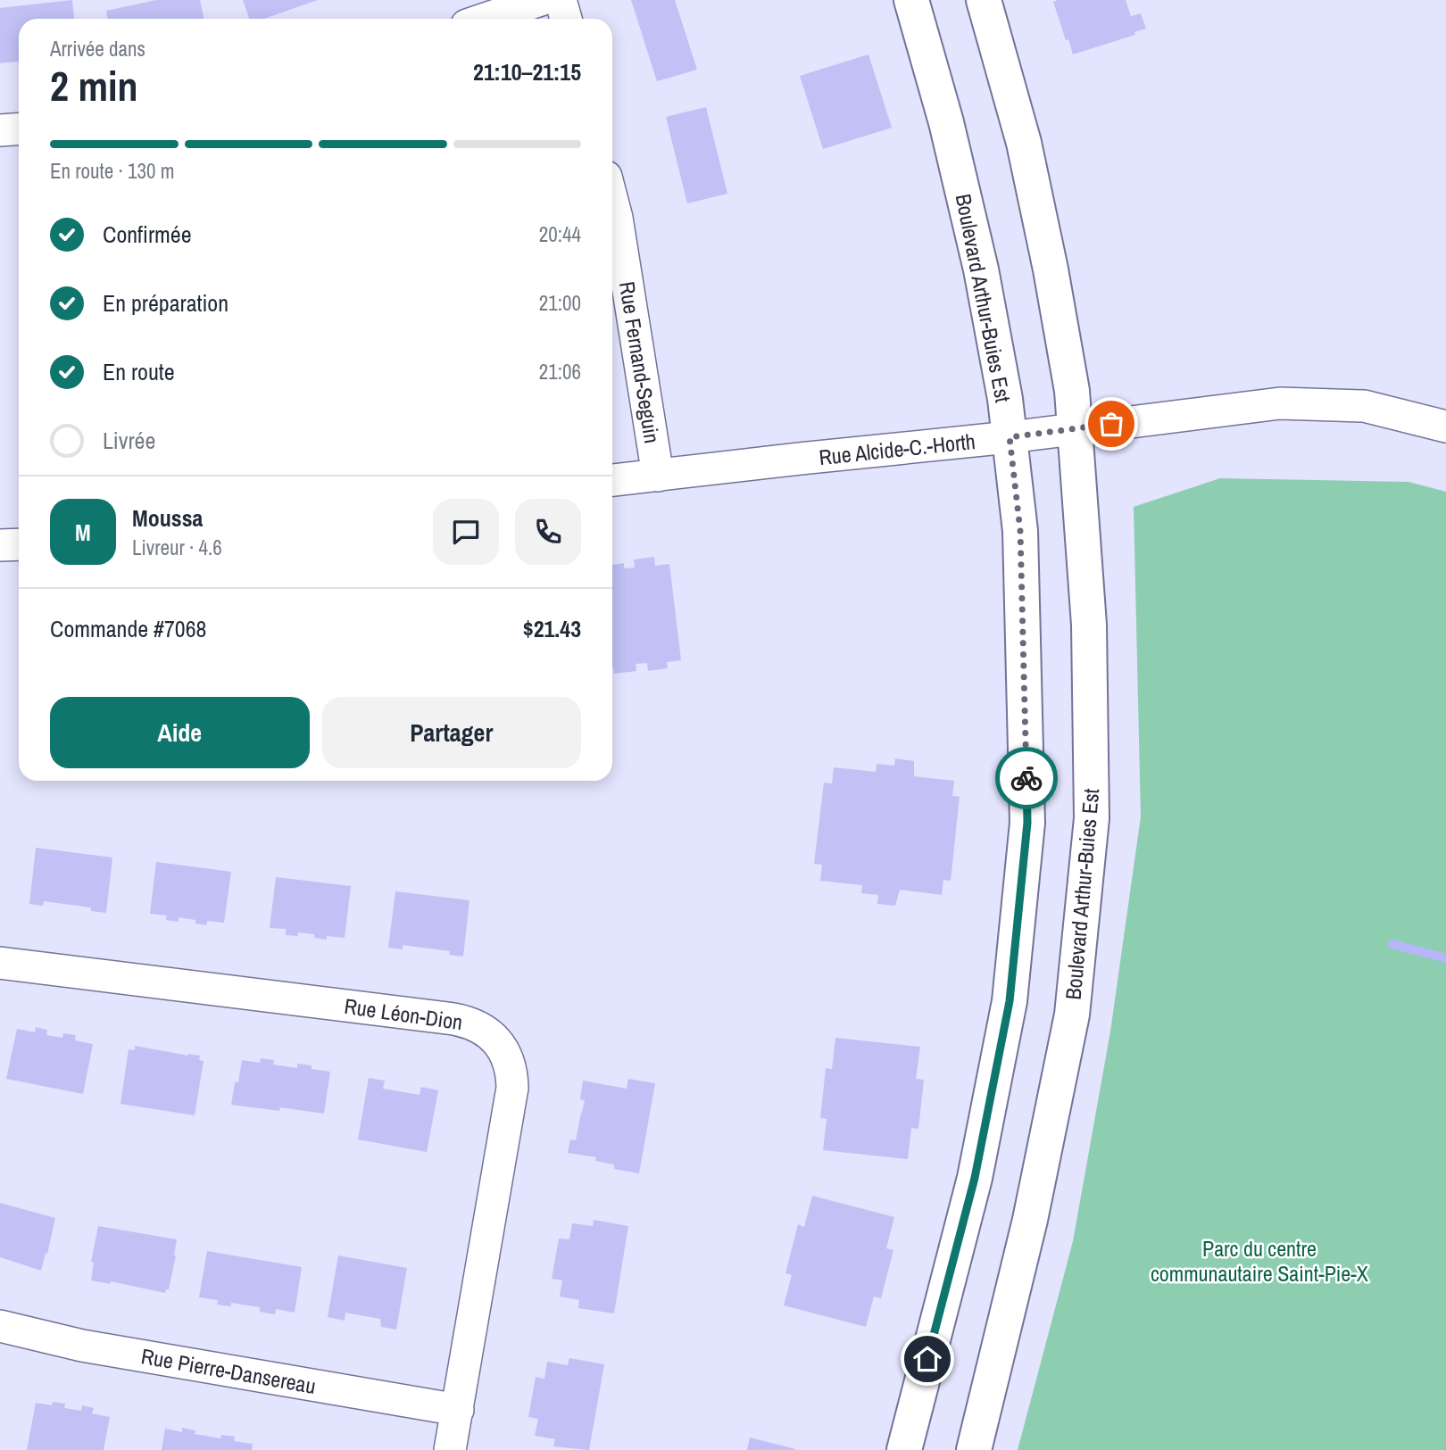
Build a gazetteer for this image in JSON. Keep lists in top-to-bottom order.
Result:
{
  "streets": {
    "street": [
      "Boulevard Arthur-Buies Est",
      "Rue Fernand-Seguin",
      "Rue Alcide-C.-Horth",
      "Rue Léon-Dion",
      "Rue Pierre-Dansereau"
    ]
  },
  "crossings": [
    ["Boulevard Arthur-Buies Est", "Rue Alcide-C.-Horth"],
    ["Rue Fernand-Seguin", "Rue Alcide-C.-Horth"],
    ["Rue Léon-Dion", "Rue Pierre-Dansereau"]
  ],
  "parks": ["Parc du centre communautaire Saint-Pie-X"],
  "page": {
    "heading": ["2 min", "Arrivée dans", "21:10–21:15"],
    "panel": [
      "Moussa",
      "Livreur · 4.6",
      "Commande #7068",
      "$21.43"
    ],
    "bar": "En route · 130 m",
    "list": [
      ["Confirmée", "20:44"],
      ["En préparation", "21:00"],
      ["En route", "21:06"],
      "Livrée"
    ],
    "round": "M",
    "buttons": ["Aide", "Partager"]
  }
}
